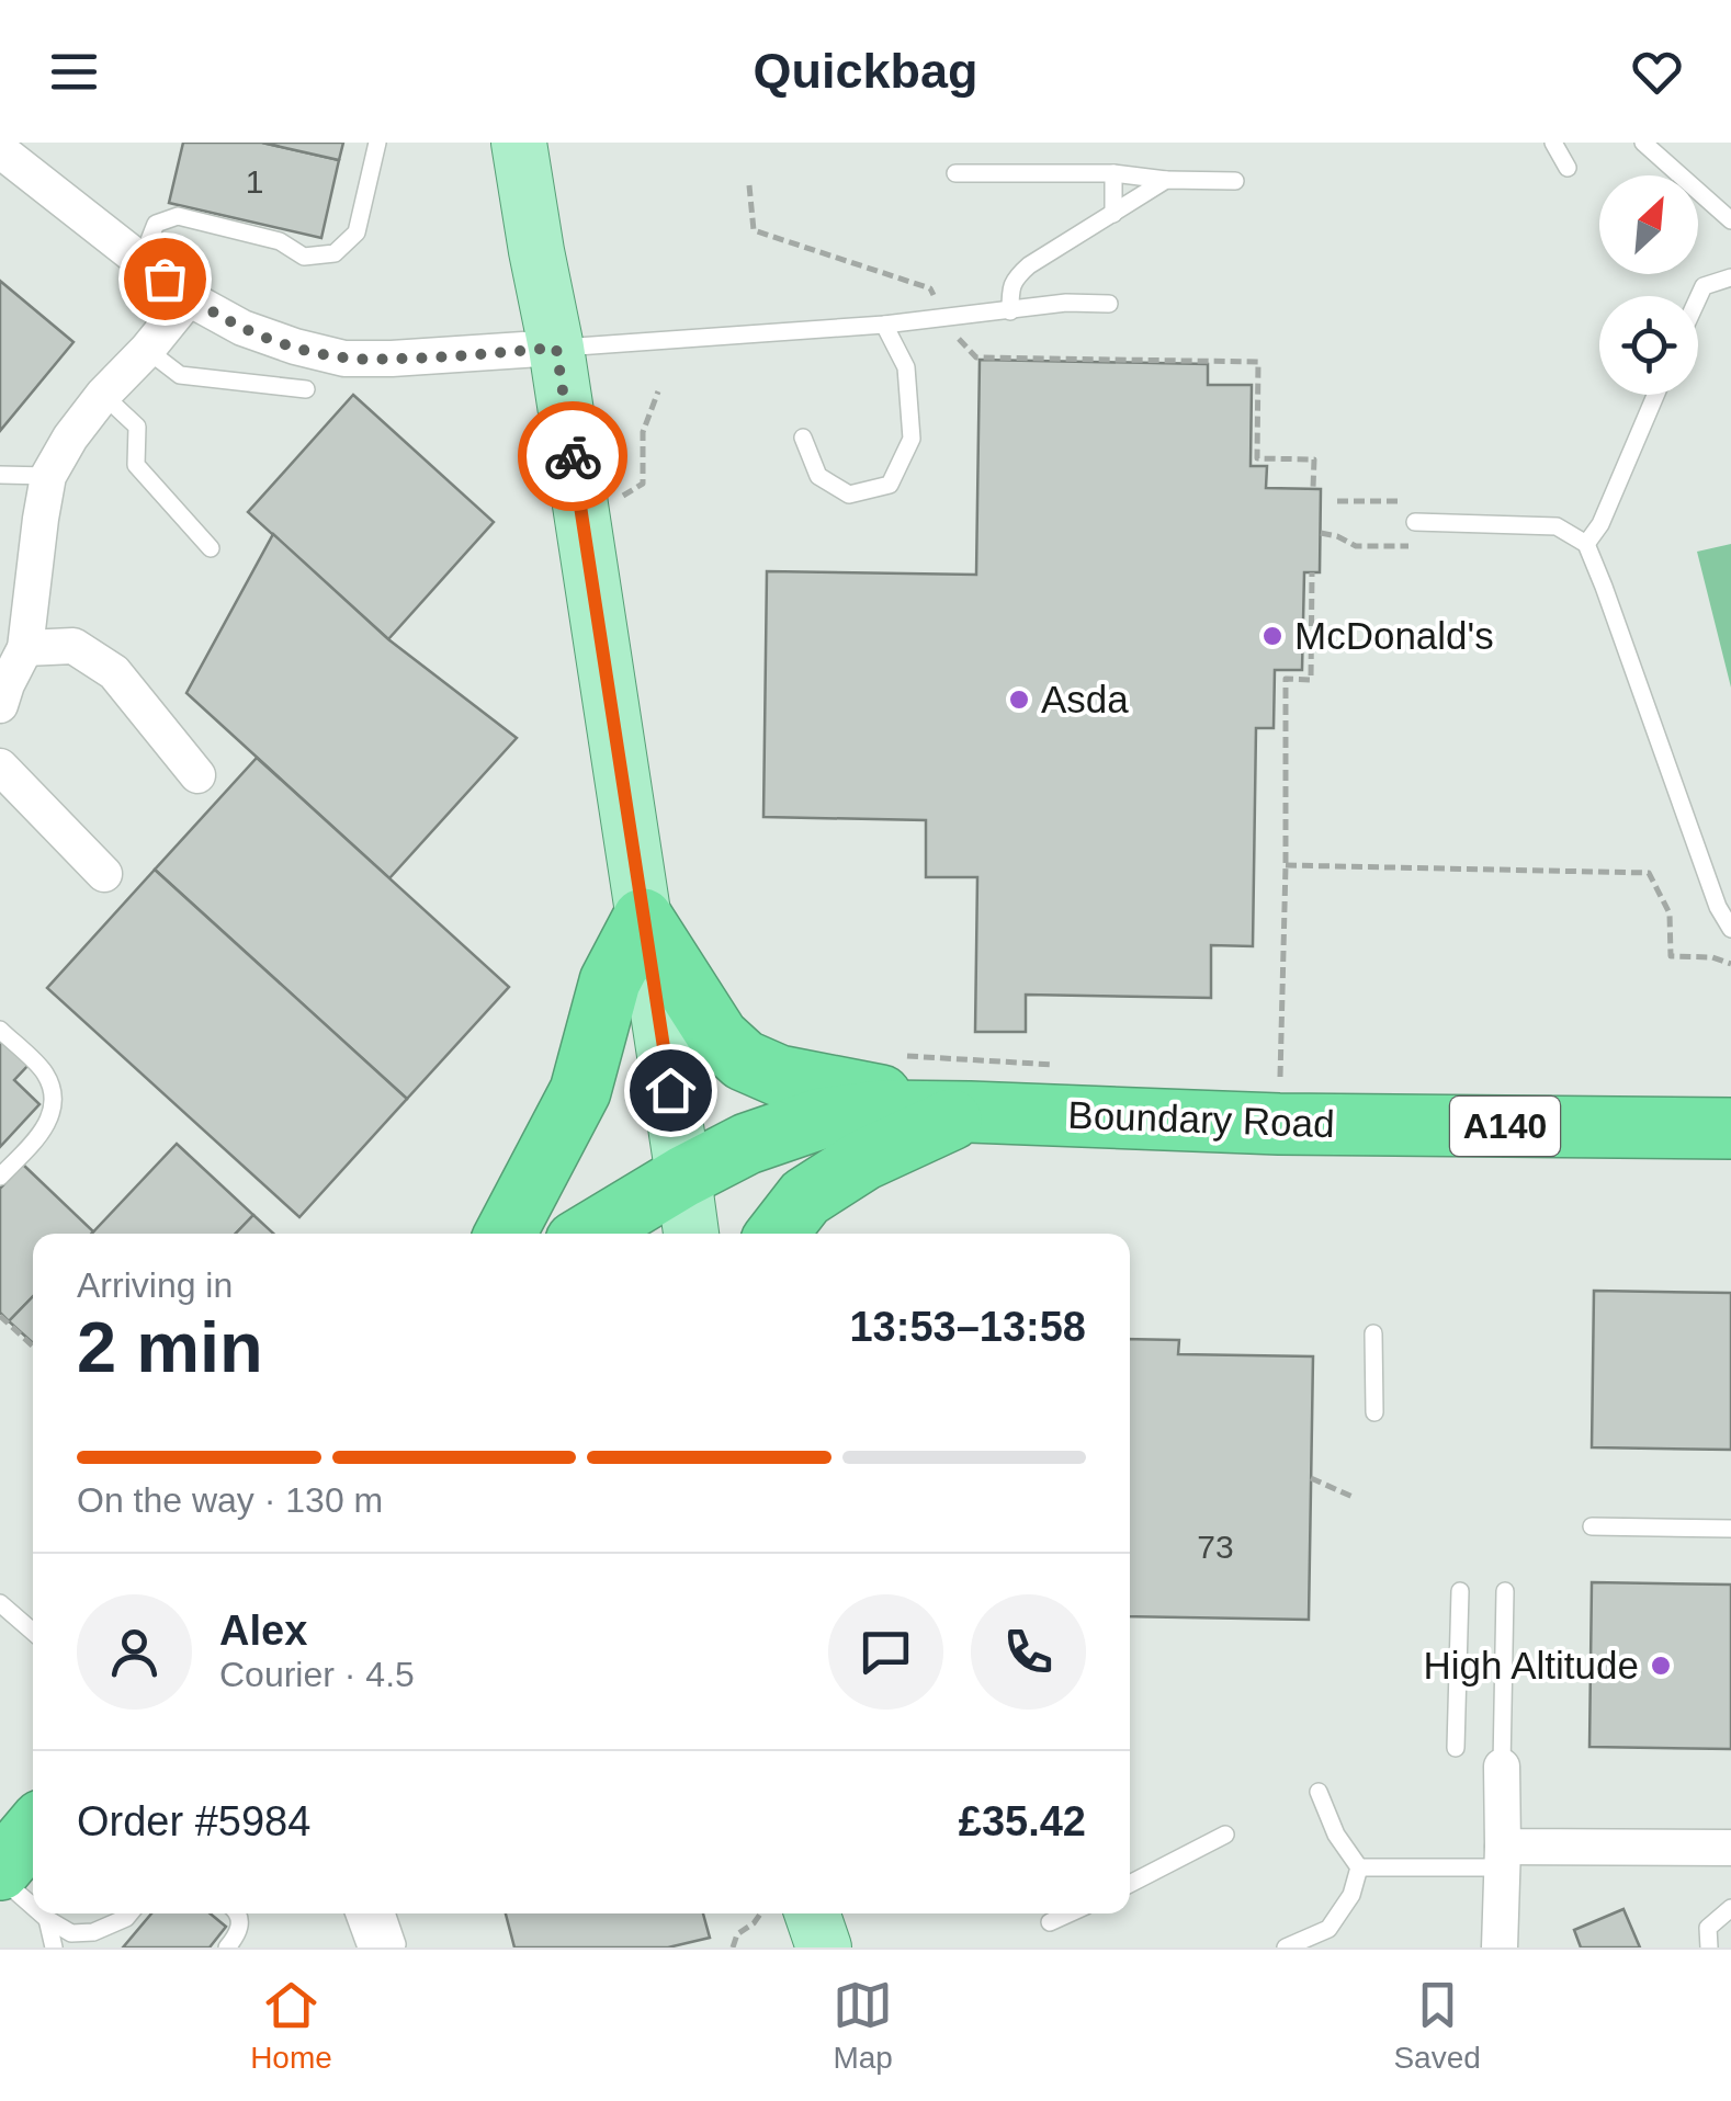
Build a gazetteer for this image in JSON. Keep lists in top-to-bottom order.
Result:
{
  "streets": {
    "highway": ["Boundary Road", "A140"]
  },
  "crossings": [
    ["Boundary Road", "A140"]
  ],
  "places": ["McDonald's", "Asda", "High Altitude"],
  "house_numbers": ["1", "73"],
  "north": "top right",
  "page": {
    "header": "Quickbag",
    "heading": ["2 min", "Arriving in", "13:53–13:58"],
    "panel": [
      "Alex",
      "Courier · 4.5",
      "Order #5984",
      "£35.42"
    ],
    "bar": "On the way · 130 m",
    "tabs": ["Home", "Map", "Saved"]
  }
}
